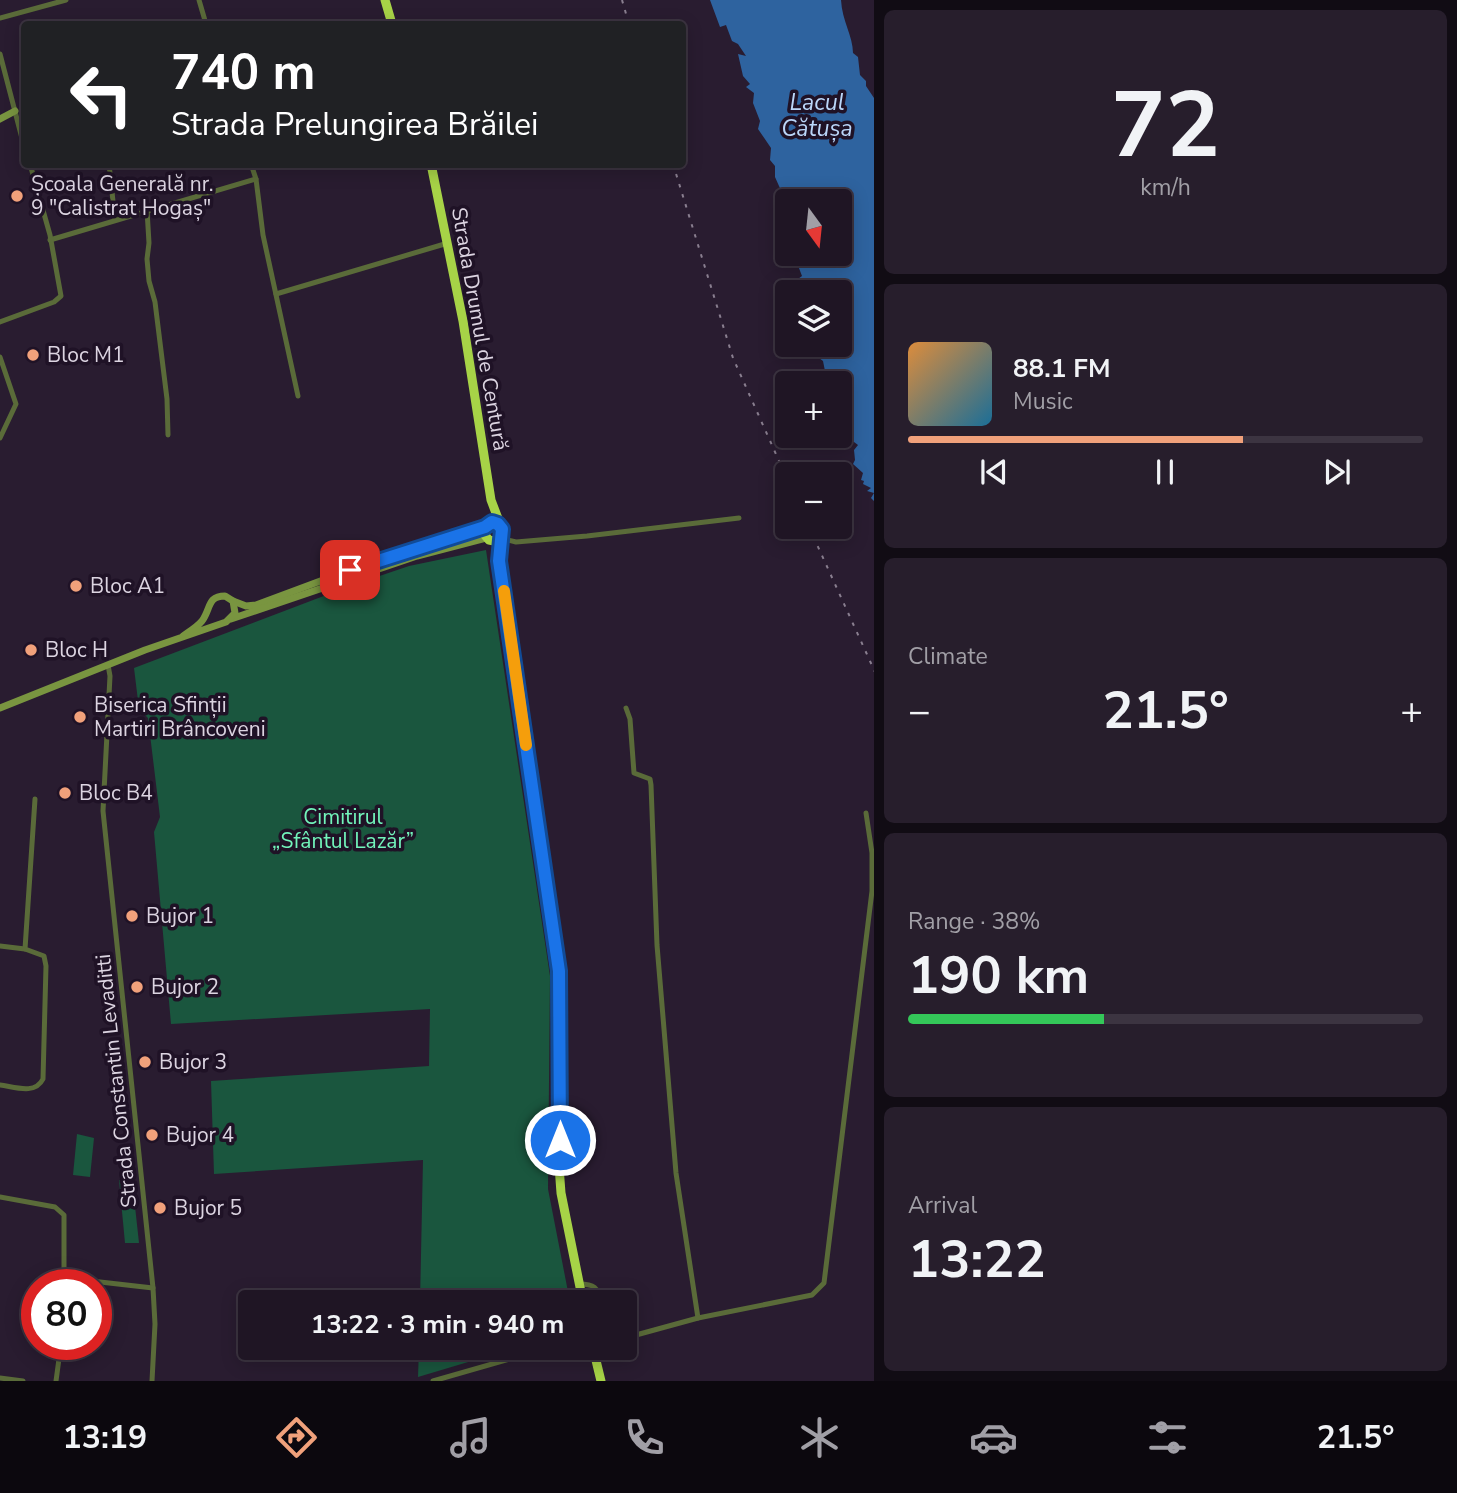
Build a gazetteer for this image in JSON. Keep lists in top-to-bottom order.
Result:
{
  "streets": {
    "highway": ["Strada Drumul de Centură"],
    "street": ["Strada Constantin Levaditti"]
  },
  "water": ["Lacul Cătușa"],
  "parks": ["Cimitirul „Sfântul Lazăr”"],
  "places": [
    "Școala Generală nr. 9 \"Calistrat Hogaș\"",
    "Bloc M1",
    "Bloc A1",
    "Bloc H",
    "Biserica Sfinții Martiri Brâncoveni",
    "Bloc B4",
    "Bujor 1",
    "Bujor 2",
    "Bujor 3",
    "Bujor 4",
    "Bujor 5"
  ],
  "north": "bottom",
  "page": {
    "tile": [
      ["72", "km/h"],
      "Climate",
      ["Range · 38%", "190 km"],
      ["Arrival", "13:22"]
    ],
    "turn": ["740 m", "Strada Prelungirea Brăilei"],
    "map_buttons": ["+", "−"],
    "song": ["88.1 FM", "Music"],
    "heat": ["−", "21.5°", "+"],
    "limit": "80",
    "trip": "13:22 · 3 min · 940 m",
    "tabs": ["13:19", "21.5°"]
  }
}
